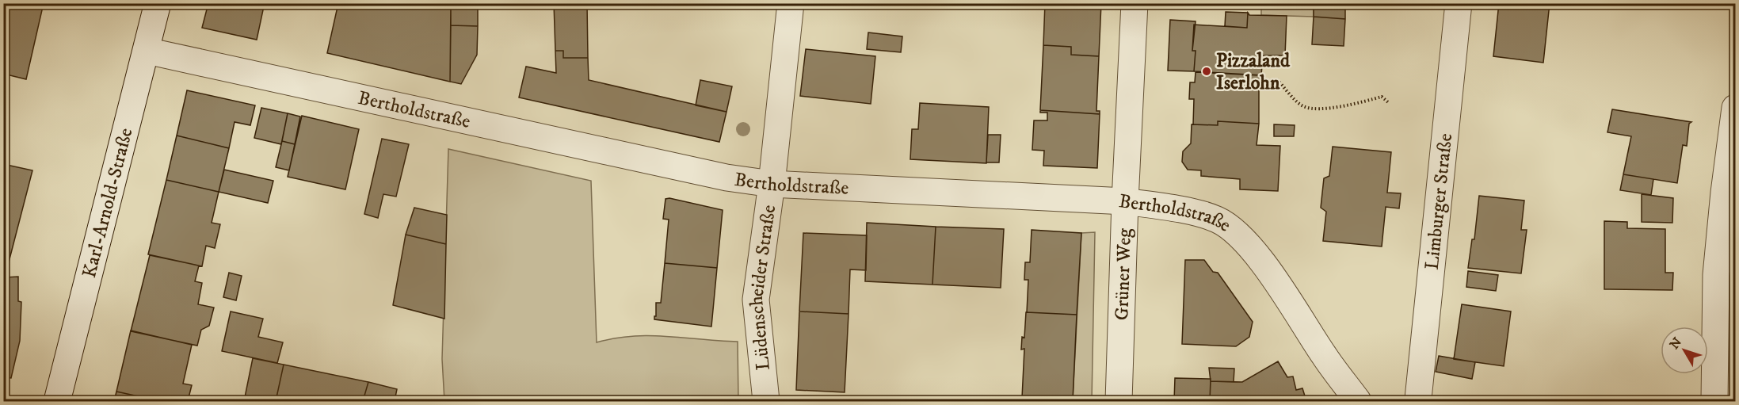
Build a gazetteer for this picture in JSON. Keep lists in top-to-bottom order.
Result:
{
  "streets": {
    "street": [
      "Bertholdstraße",
      "Limburger Straße",
      "Karl-Arnold-Straße",
      "Grüner Weg",
      "Lüdenscheider Straße"
    ]
  },
  "crossings": [
    ["Bertholdstraße", "Karl-Arnold-Straße"],
    ["Bertholdstraße", "Grüner Weg"],
    ["Bertholdstraße", "Lüdenscheider Straße"]
  ],
  "places": ["Pizzaland Iserlohn"],
  "north": "top left"
}
